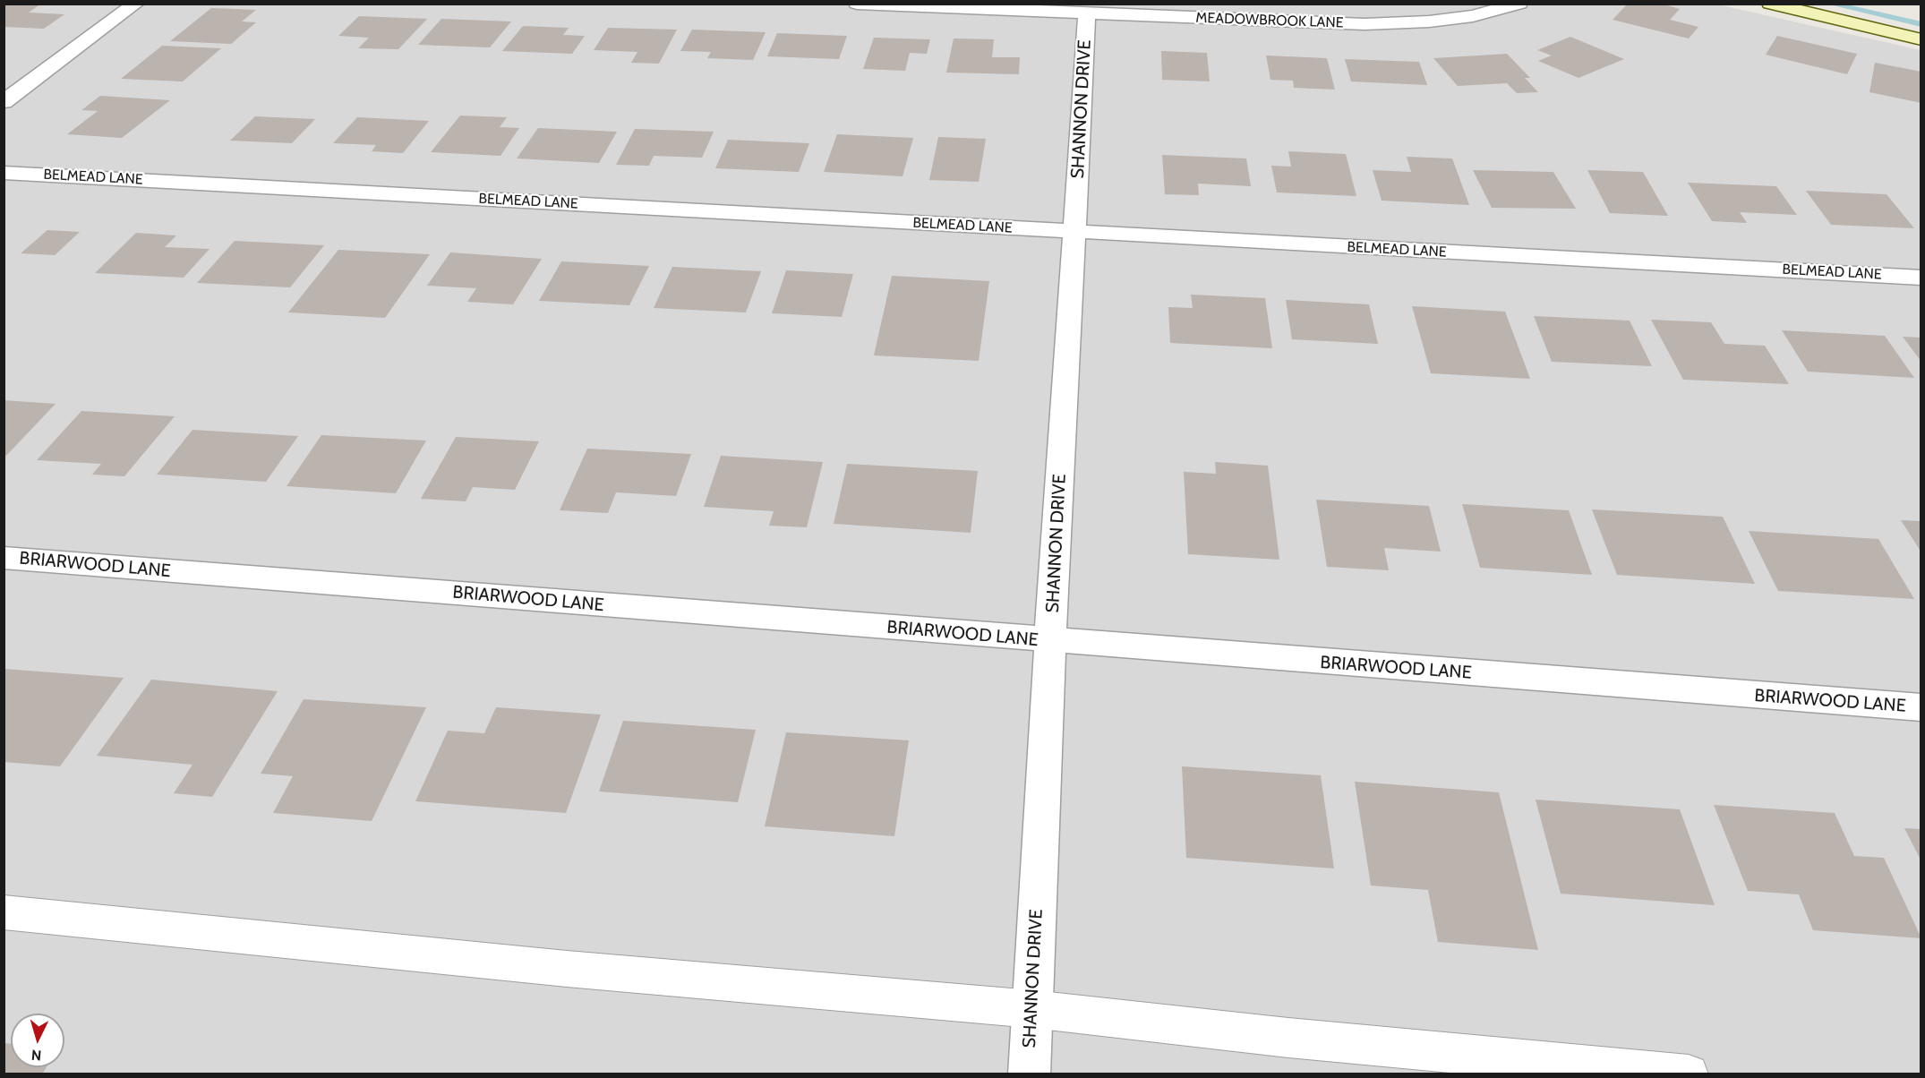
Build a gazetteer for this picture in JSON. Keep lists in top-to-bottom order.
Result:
{
  "streets": {
    "street": [
      "MEADOWBROOK LANE",
      "SHANNON DRIVE",
      "BELMEAD LANE",
      "BRIARWOOD LANE"
    ]
  },
  "crossings": [
    ["MEADOWBROOK LANE", "SHANNON DRIVE"],
    ["SHANNON DRIVE", "BELMEAD LANE"],
    ["SHANNON DRIVE", "BRIARWOOD LANE"]
  ],
  "north": "bottom"
}
